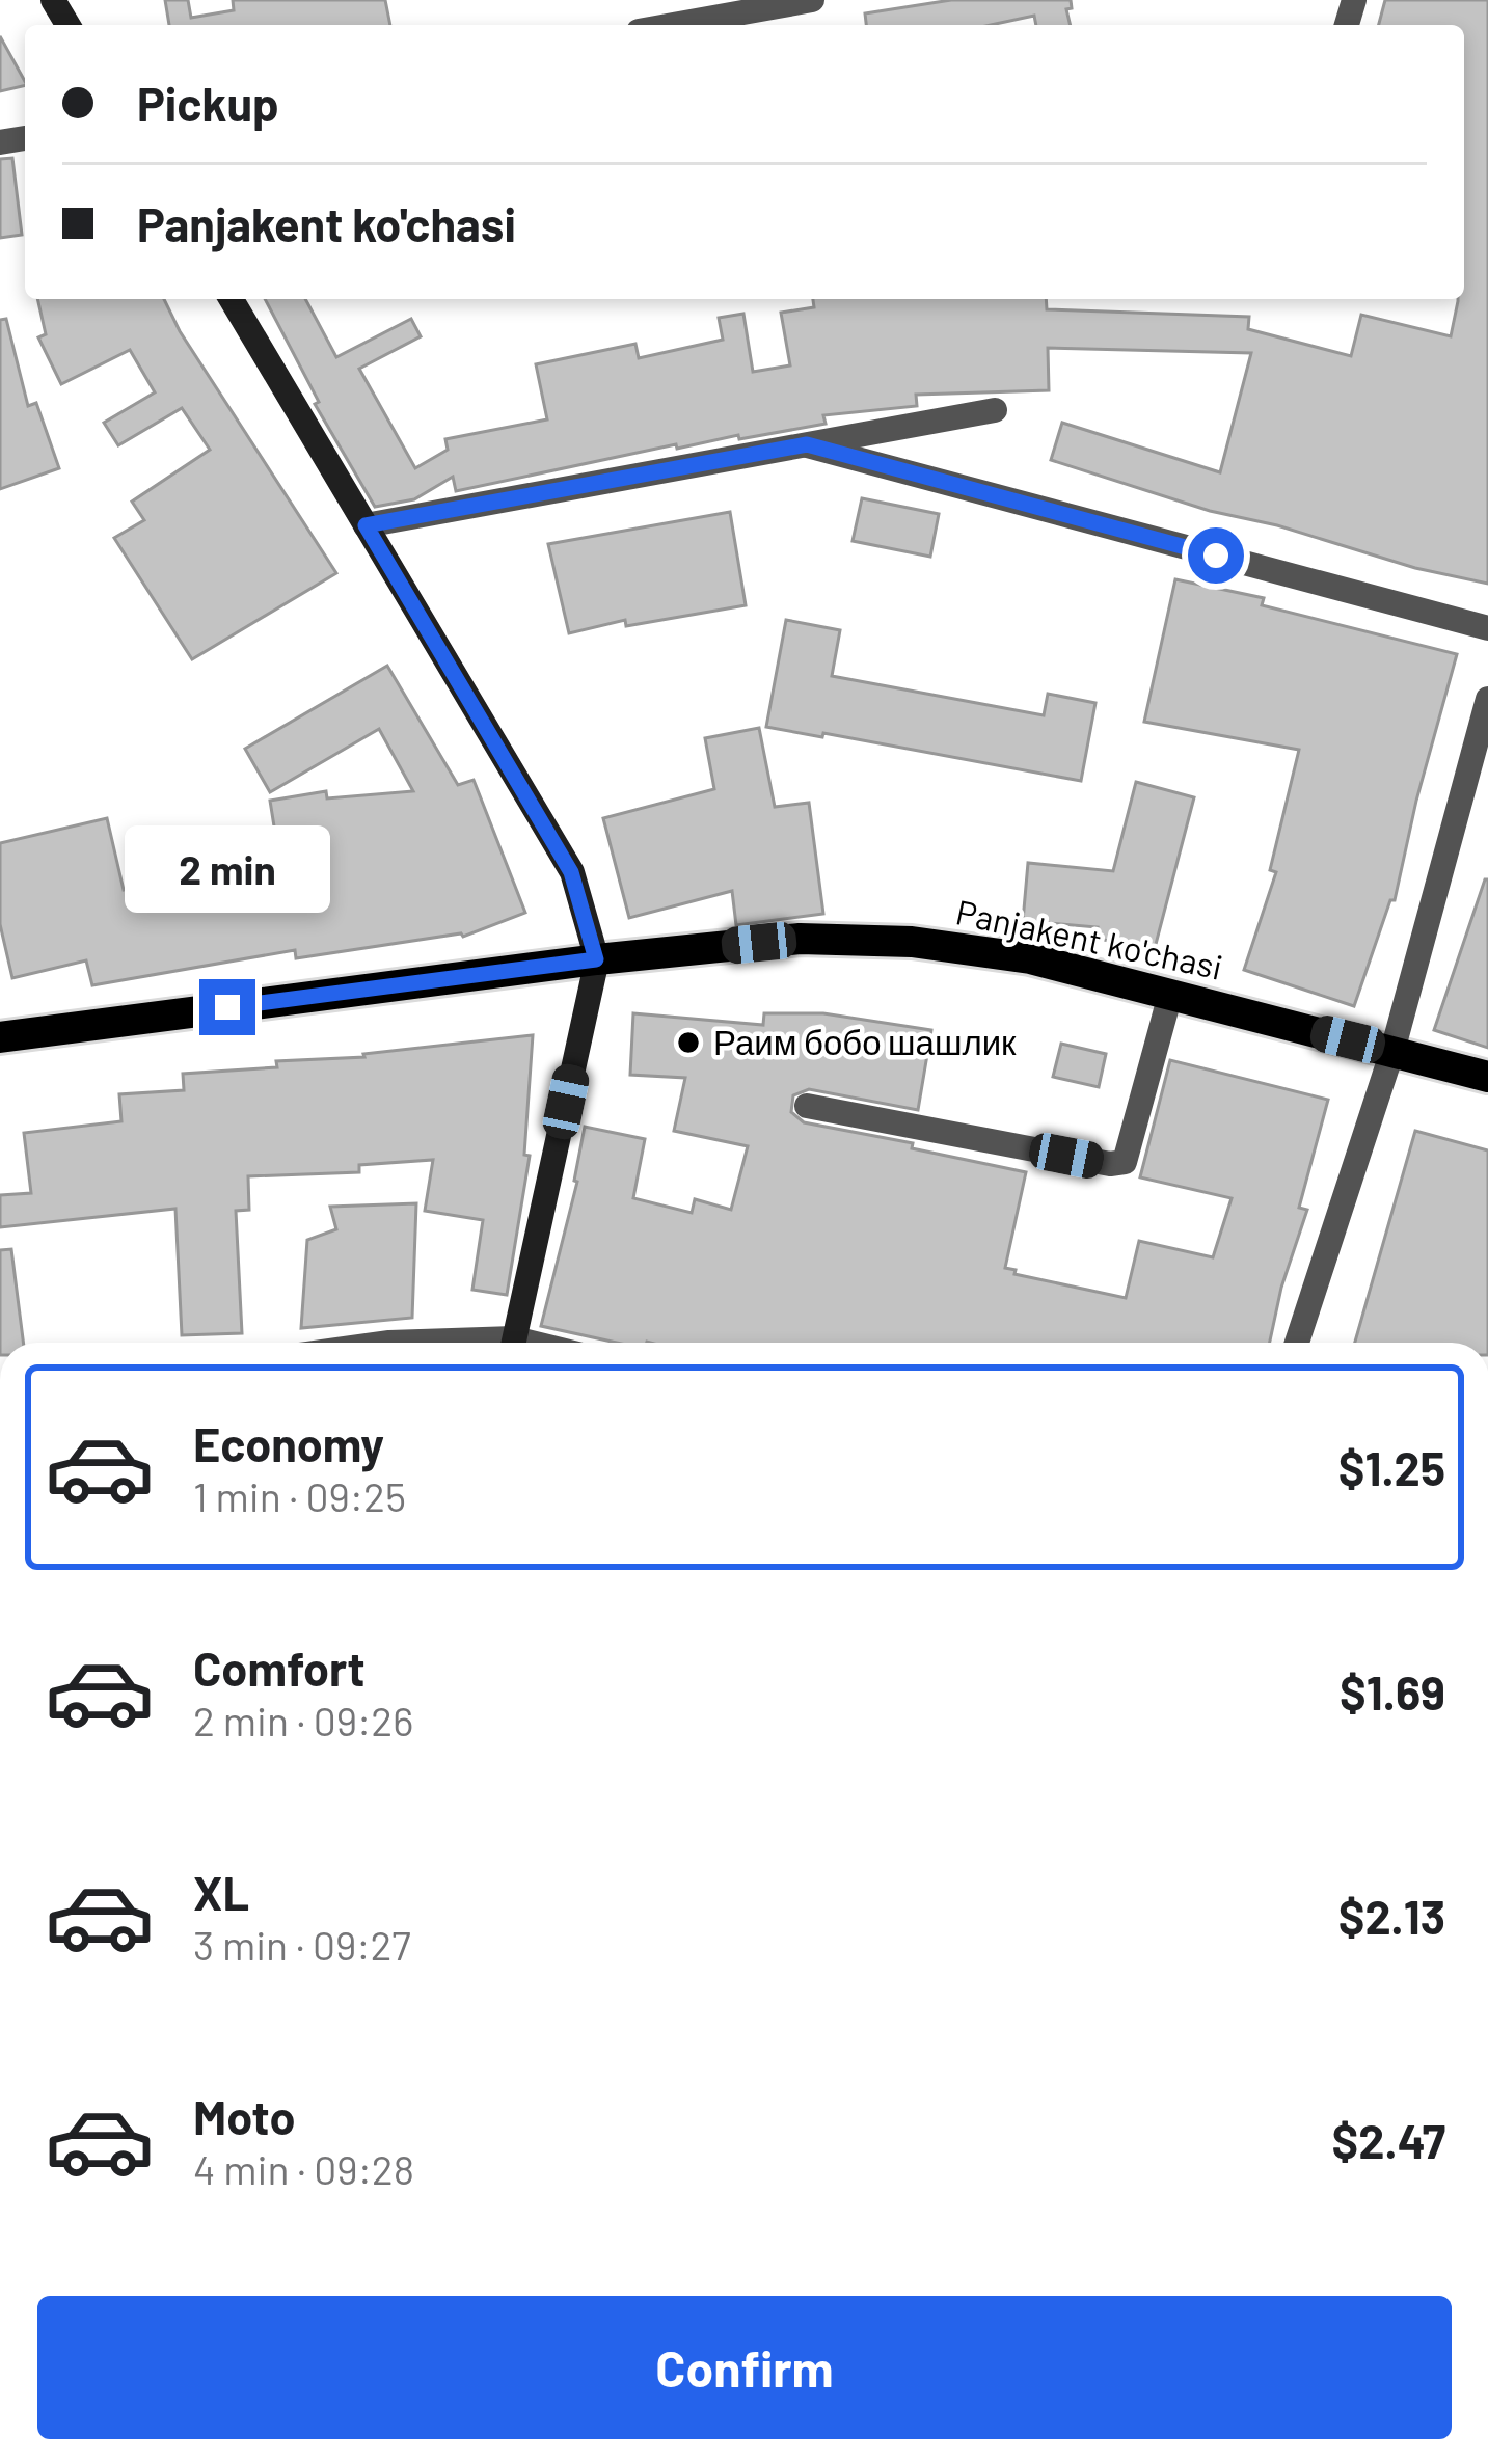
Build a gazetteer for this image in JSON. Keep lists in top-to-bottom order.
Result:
{
  "streets": {
    "main road": ["Panjakent ko'chasi"]
  },
  "places": ["Раим бобо шашлик"],
  "page": {
    "banner": ["Pickup", "Panjakent ko'chasi"],
    "bubble": "2 min",
    "list": [
      {
        "name": "Economy",
        "note": "1 min · 09:25",
        "value": "$1.25"
      },
      {
        "name": "Comfort",
        "note": "2 min · 09:26",
        "value": "$1.69"
      },
      {
        "name": "XL",
        "note": "3 min · 09:27",
        "value": "$2.13"
      },
      {
        "name": "Moto",
        "note": "4 min · 09:28",
        "value": "$2.47"
      }
    ],
    "buttons": "Confirm"
  }
}
